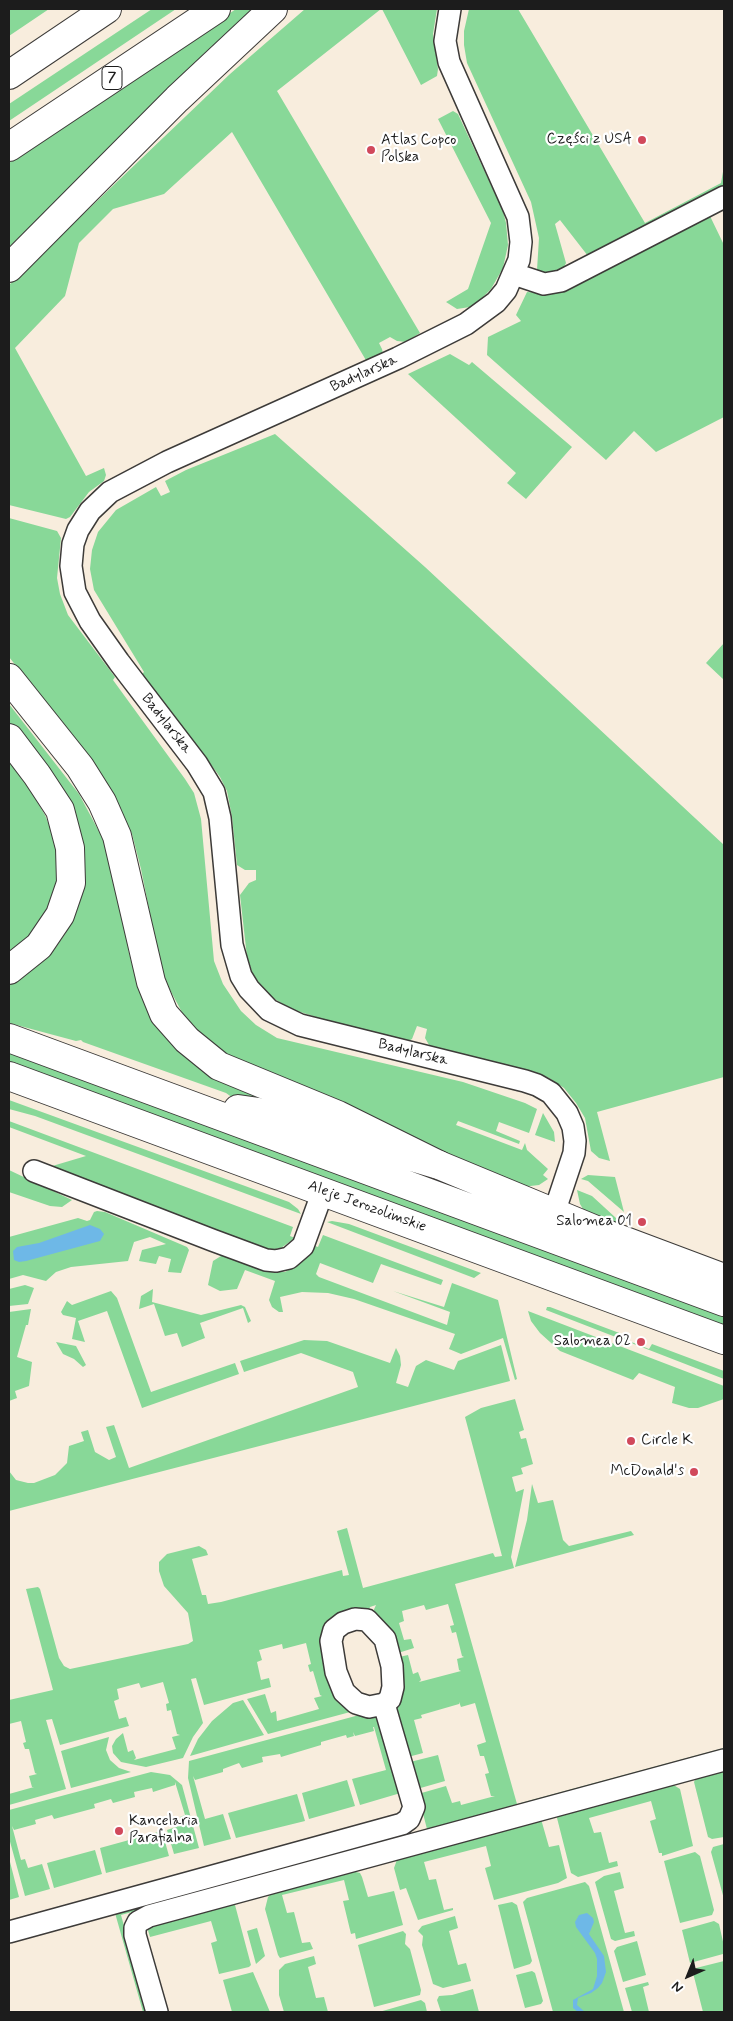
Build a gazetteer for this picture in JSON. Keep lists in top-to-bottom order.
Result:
{
  "streets": {
    "main road": ["7", "Aleje Jerozolimskie"],
    "street": ["Badylarska"]
  },
  "places": [
    "Części z USA",
    "Atlas Copco Polska",
    "Salomea 01",
    "Salomea 02",
    "Circle K",
    "McDonald's",
    "Kancelaria Parafialna"
  ],
  "north": "bottom left"
}
